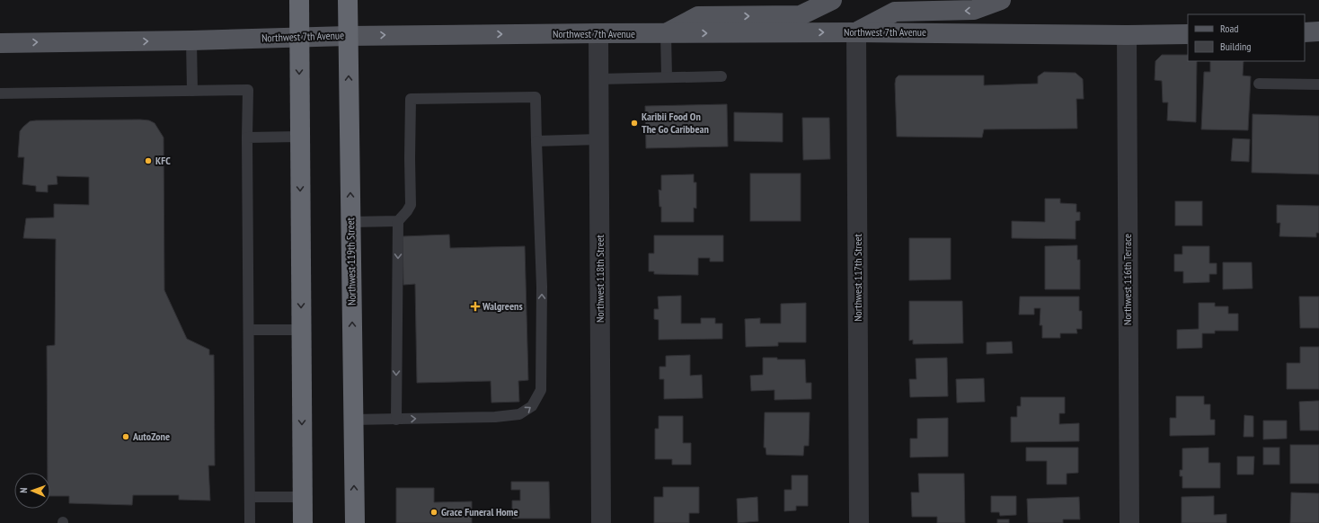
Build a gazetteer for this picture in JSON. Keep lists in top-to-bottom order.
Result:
{
  "streets": {
    "highway": ["Northwest 119th Street"],
    "main road": ["Northwest 7th Avenue"],
    "street": ["Northwest 117th Street", "Northwest 118th Street", "Northwest 116th Terrace"]
  },
  "crossings": [
    ["Northwest 7th Avenue", "Northwest 119th Street"],
    ["Northwest 7th Avenue", "Northwest 117th Street"],
    ["Northwest 7th Avenue", "Northwest 118th Street"],
    ["Northwest 7th Avenue", "Northwest 116th Terrace"]
  ],
  "one_way": ["Northwest 7th Avenue"],
  "places": {
    "other": [
      "Karibii Food On The Go Caribbean",
      "KFC",
      "AutoZone",
      "Grace Funeral Home"
    ],
    "health": ["Walgreens"]
  },
  "legend": ["Road", "Building"],
  "north": "left"
}
